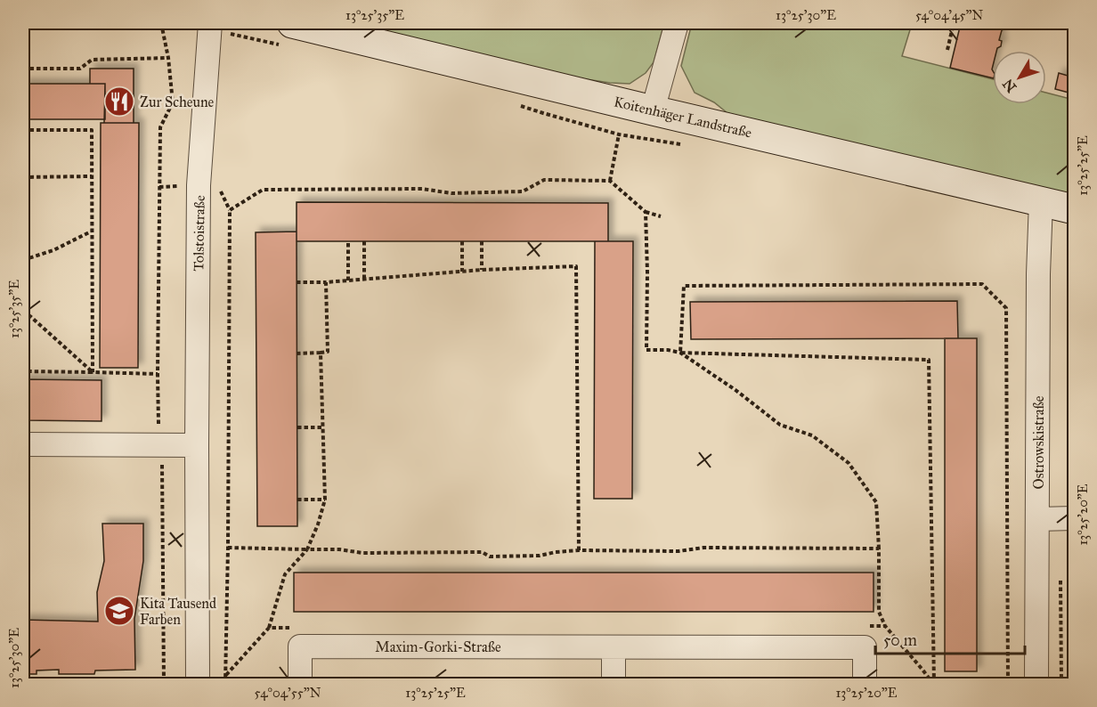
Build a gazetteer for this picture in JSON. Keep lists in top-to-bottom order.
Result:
{
  "streets": {
    "main road": ["Koitenhäger Landstraße"],
    "street": ["Tolstoistraße", "Ostrowskistraße", "Maxim-Gorki-Straße"]
  },
  "crossings": [
    ["Koitenhäger Landstraße", "Ostrowskistraße"]
  ],
  "places": {
    "restaurant": ["Zur Scheune"],
    "school or university": ["Kita Tausend Farben"]
  },
  "scale_bar": "50 m",
  "north": "bottom left",
  "coordinates": [
    "13°25'35\"E",
    "13°25'30\"E",
    "54°04'45\"N",
    "13°25'25\"E",
    "13°25'20\"E",
    "54°04'55\"N"
  ]
}
